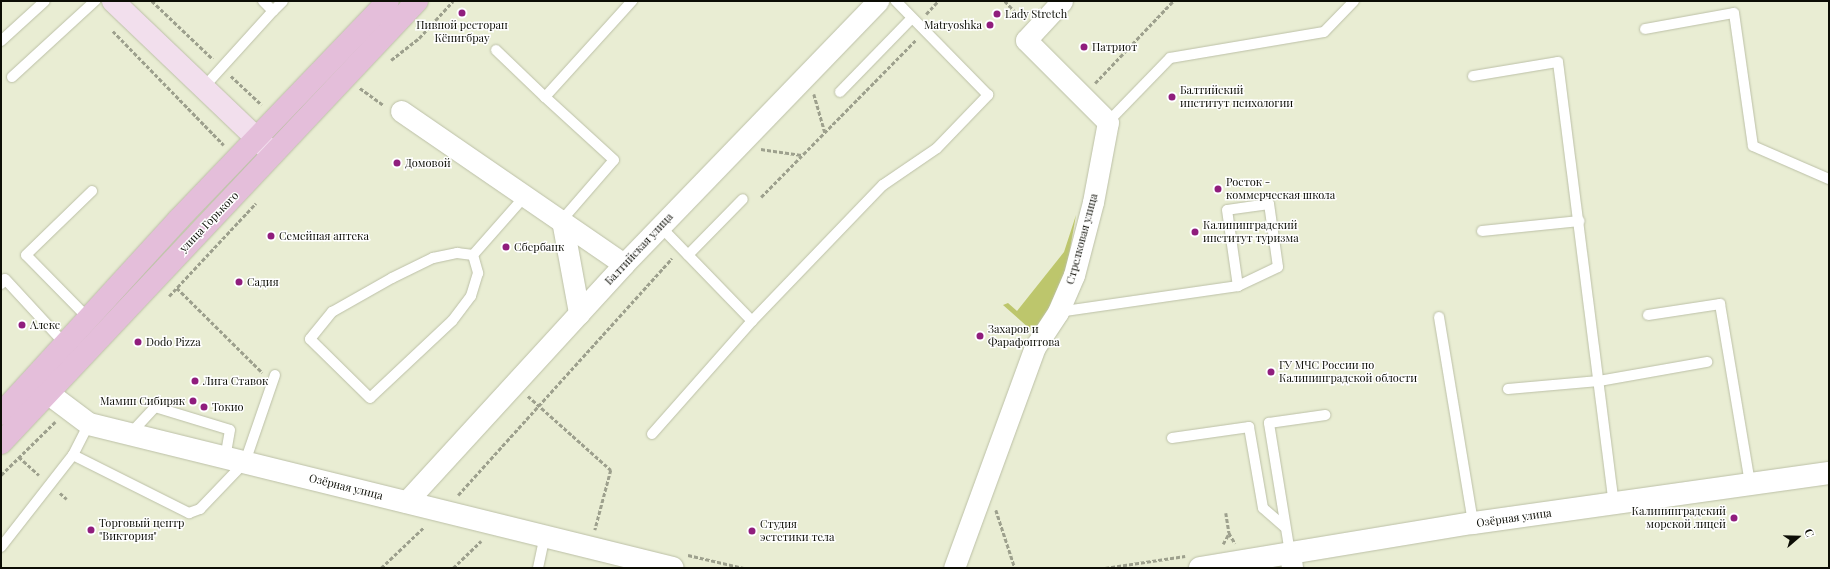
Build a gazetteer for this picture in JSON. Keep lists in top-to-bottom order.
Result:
{
  "streets": {
    "main road": ["улица Горького"],
    "street": ["Стрелковая улица", "Балтийская улица", "Озёрная улица"]
  },
  "crossings": [
    ["улица Горького", "Озёрная улица"],
    ["Балтийская улица", "Озёрная улица"]
  ],
  "places": [
    "Пивной ресторан Кёнигбрау",
    "Lady Stretch",
    "Matryoshka",
    "Патриот",
    "Балтийский институт психологии",
    "Домовой",
    "Росток - коммерческая школа",
    "Калининградский институт туризма",
    "Семейная аптека",
    "Сбербанк",
    "Садия",
    "Алекс",
    "Захаров и Фарафонтова",
    "Dodo Pizza",
    "ГУ МЧС России по Калининградской облости",
    "Лига Ставок",
    "Мамин Сибиряк",
    "Токио",
    "Калининградский морской лицей",
    "Торговый центр \"Виктория\"",
    "Студия эстетики тела"
  ],
  "north": "right"
}
